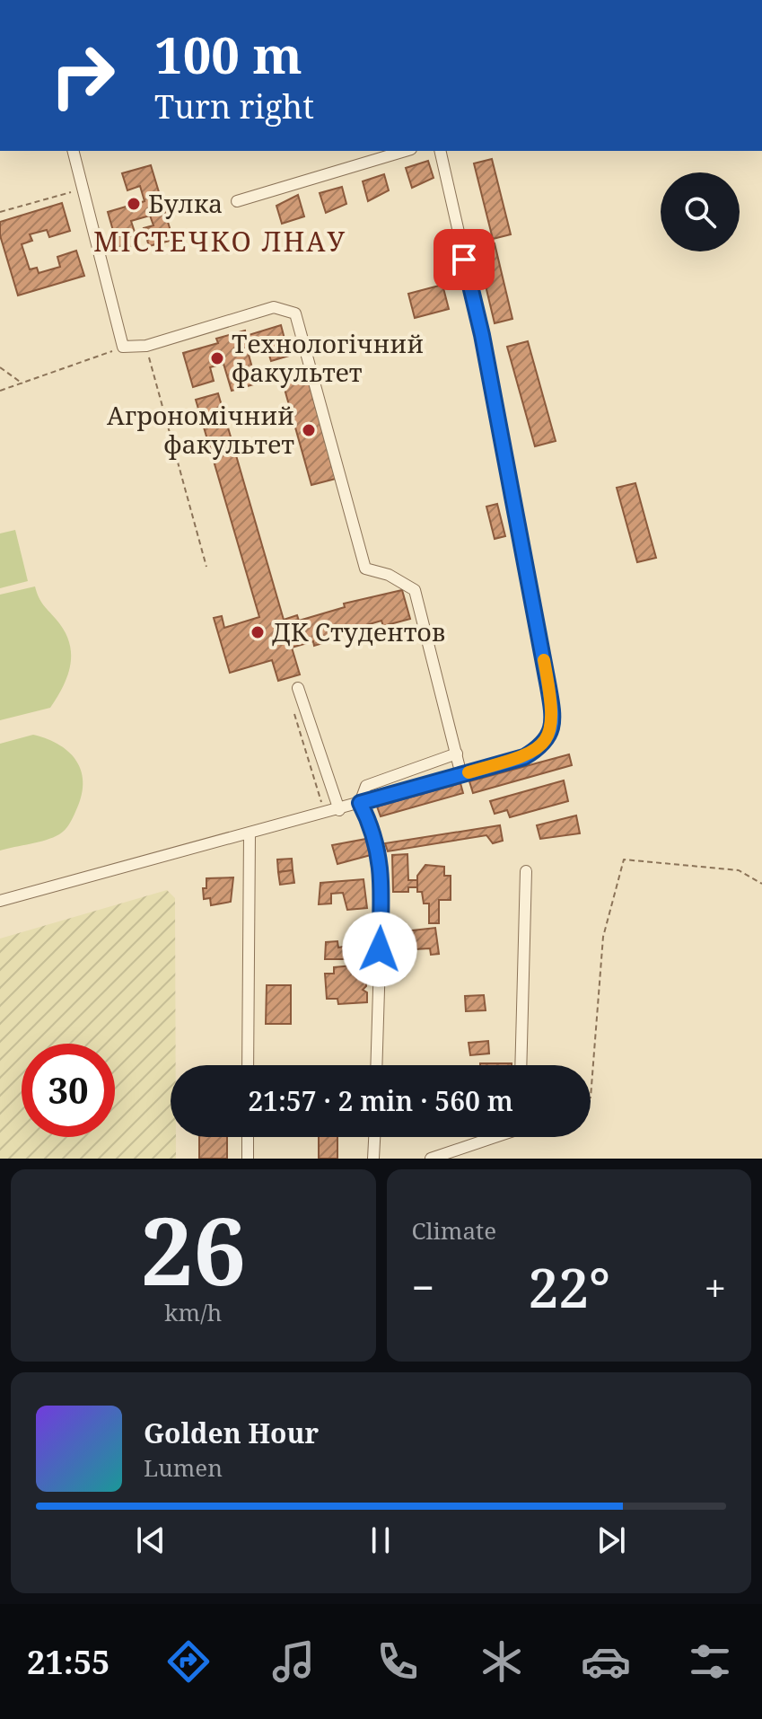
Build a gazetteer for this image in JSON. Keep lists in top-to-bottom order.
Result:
{
  "districts": ["МІСТЕЧКО ЛНАУ"],
  "places": [
    "Булка",
    "Технологічний факультет",
    "Агрономічний факультет",
    "ДК Студентов"
  ],
  "page": {
    "turn": ["100 m", "Turn right"],
    "limit": "30",
    "trip": "21:57 · 2 min · 560 m",
    "tile": [
      ["26", "km/h"],
      "Climate"
    ],
    "heat": ["−", "22°", "+"],
    "song": ["Golden Hour", "Lumen"],
    "tabs": "21:55"
  }
}
